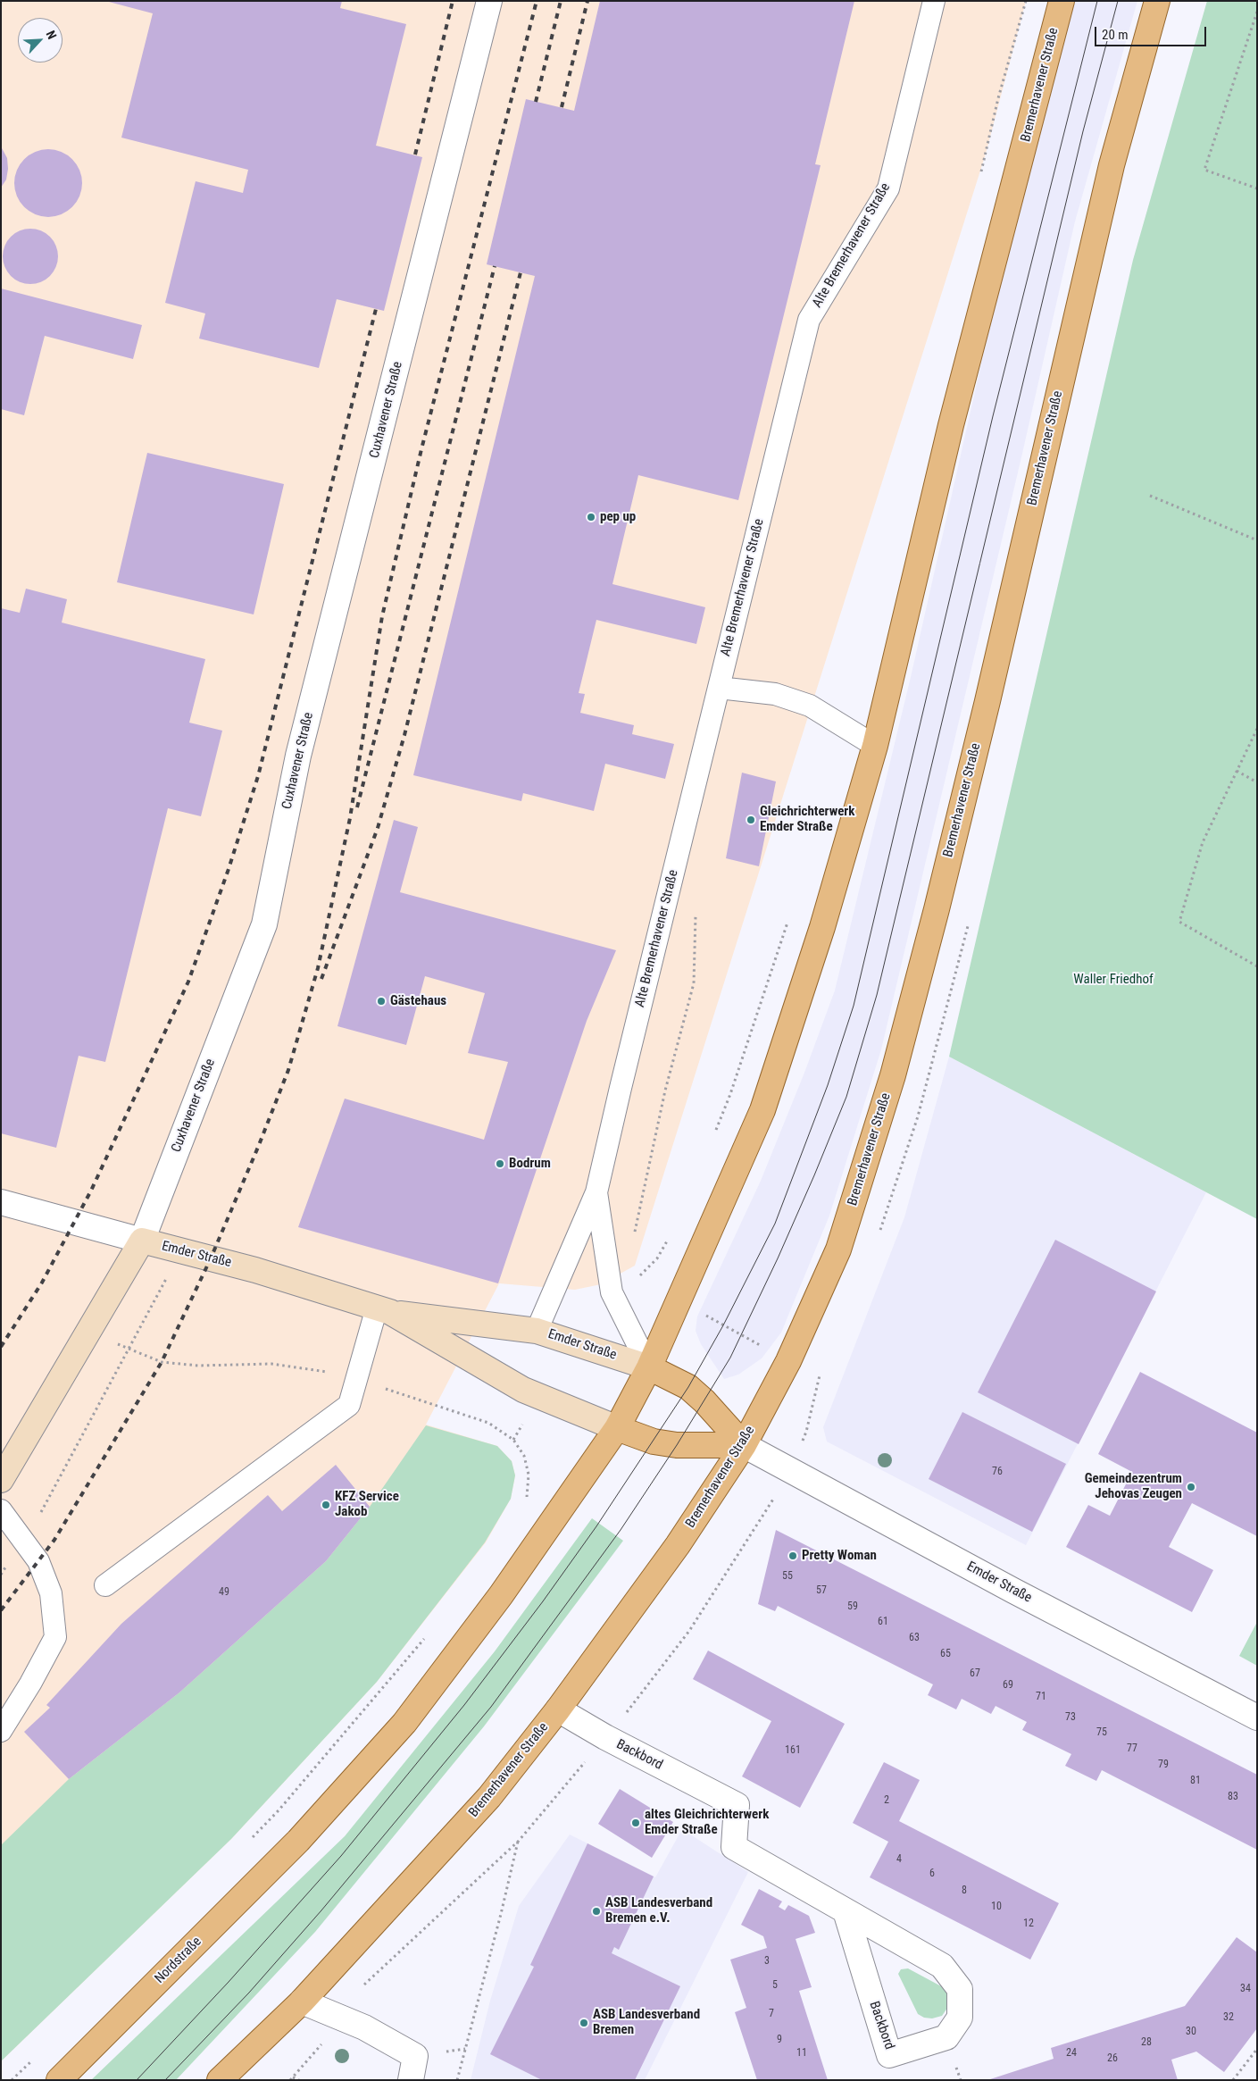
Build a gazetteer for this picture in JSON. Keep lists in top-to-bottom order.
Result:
{
  "streets": {
    "main road": ["Bremerhavener Straße", "Emder Straße", "Nordstraße"],
    "street": ["Cuxhavener Straße", "Backbord"],
    "lane": ["Alte Bremerhavener Straße"]
  },
  "crossings": [
    ["Bremerhavener Straße", "Alte Bremerhavener Straße"],
    ["Bremerhavener Straße", "Emder Straße"],
    ["Bremerhavener Straße", "Backbord"],
    ["Bremerhavener Straße", "Nordstraße"],
    ["Alte Bremerhavener Straße", "Emder Straße"],
    ["Cuxhavener Straße", "Emder Straße"]
  ],
  "parks": ["Waller Friedhof"],
  "places": [
    "pep up",
    "Gleichrichterwerk Emder Straße",
    "Gästehaus",
    "Bodrum",
    "Gemeindezentrum Jehovas Zeugen",
    "KFZ Service Jakob",
    "Pretty Woman",
    "altes Gleichrichterwerk Emder Straße",
    "ASB Landesverband Bremen e.V.",
    "ASB Landesverband Bremen"
  ],
  "house_numbers": [
    "76",
    "55",
    "57",
    "49",
    "59",
    "61",
    "63",
    "65",
    "67",
    "69",
    "71",
    "73",
    "75",
    "77",
    "161",
    "79",
    "81",
    "83",
    "2",
    "4",
    "6",
    "8",
    "10",
    "12",
    "3",
    "5",
    "34",
    "7",
    "32",
    "30",
    "9",
    "28",
    "11",
    "24",
    "26"
  ],
  "scale_bar": "20 m",
  "north": "top right"
}
